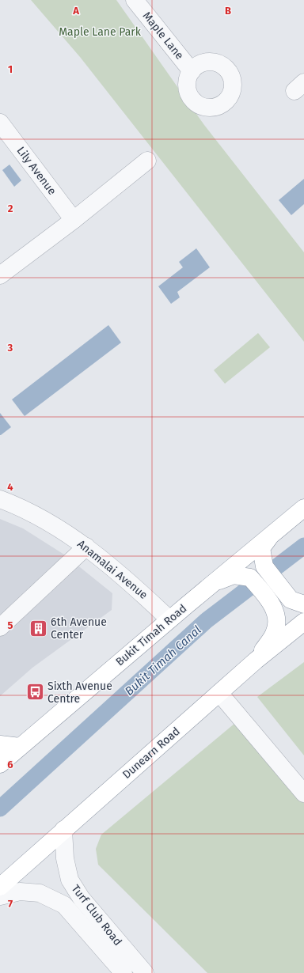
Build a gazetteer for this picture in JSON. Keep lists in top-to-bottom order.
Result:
{
  "streets": {
    "highway": ["Bukit Timah Road", "Dunearn Road"],
    "street": [
      "Maple Lane",
      "Lily Avenue",
      "Anamalai Avenue",
      "Turf Club Road"
    ]
  },
  "crossings": [
    ["Anamalai Avenue", "Bukit Timah Road"],
    ["Dunearn Road", "Turf Club Road"]
  ],
  "water": ["Bukit Timah Canal"],
  "parks": ["Maple Lane Park"],
  "places": {
    "building": ["6th Avenue Center"],
    "bus stop": ["Sixth Avenue Centre"]
  },
  "grid": {
    "columns": ["A", "B"],
    "rows": [
      "1",
      "2",
      "3",
      "4",
      "5",
      "6",
      "7"
    ]
  }
}
